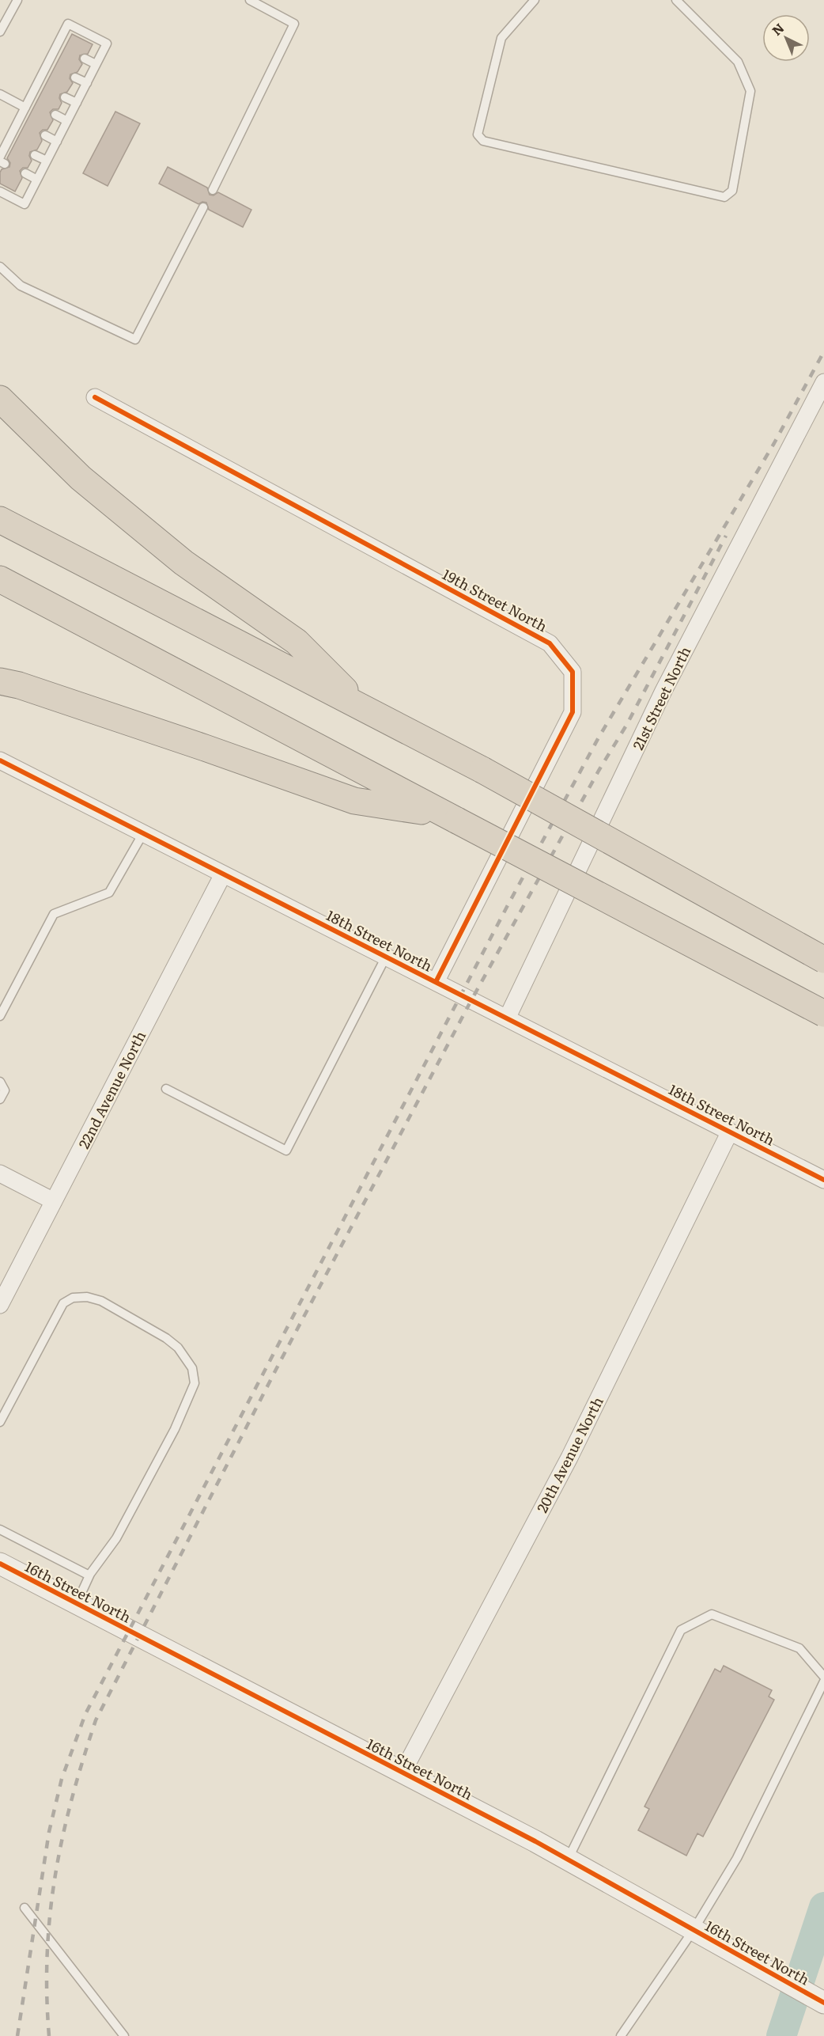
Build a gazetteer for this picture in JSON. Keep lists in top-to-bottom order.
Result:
{
  "streets": {
    "street": [
      "19th Street North",
      "21st Street North",
      "18th Street North",
      "22nd Avenue North",
      "20th Avenue North",
      "16th Street North"
    ]
  },
  "crossings": [
    ["19th Street North", "18th Street North"],
    ["21st Street North", "18th Street North"],
    ["18th Street North", "22nd Avenue North"],
    ["18th Street North", "20th Avenue North"],
    ["20th Avenue North", "16th Street North"]
  ],
  "north": "top left"
}
